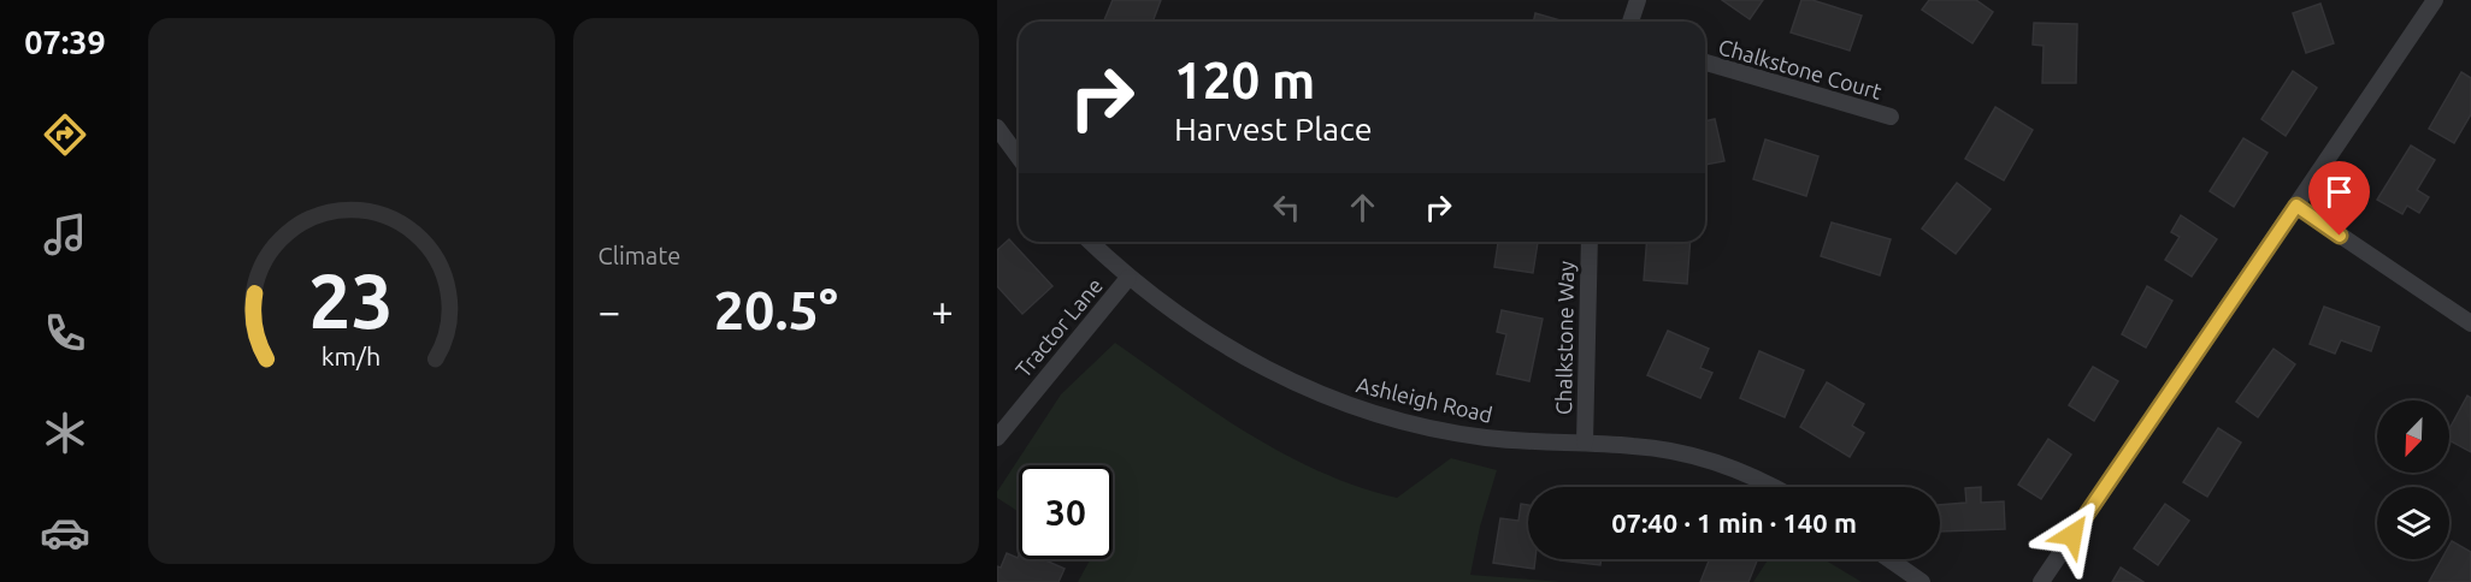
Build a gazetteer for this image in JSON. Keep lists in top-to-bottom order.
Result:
{
  "streets": {
    "street": [
      "Chalkstone Court",
      "Tractor Lane",
      "Chalkstone Way",
      "Ashleigh Road"
    ]
  },
  "crossings": [
    ["Tractor Lane", "Ashleigh Road"],
    ["Chalkstone Way", "Ashleigh Road"]
  ],
  "north": "bottom left",
  "page": {
    "tabs": "07:39",
    "tile": "Climate",
    "turn": ["120 m", "Harvest Place"],
    "heat": ["−", "20.5°", "+"],
    "limit": "30",
    "trip": "07:40 · 1 min · 140 m",
    "gauge": ["23", "km/h"]
  }
}
